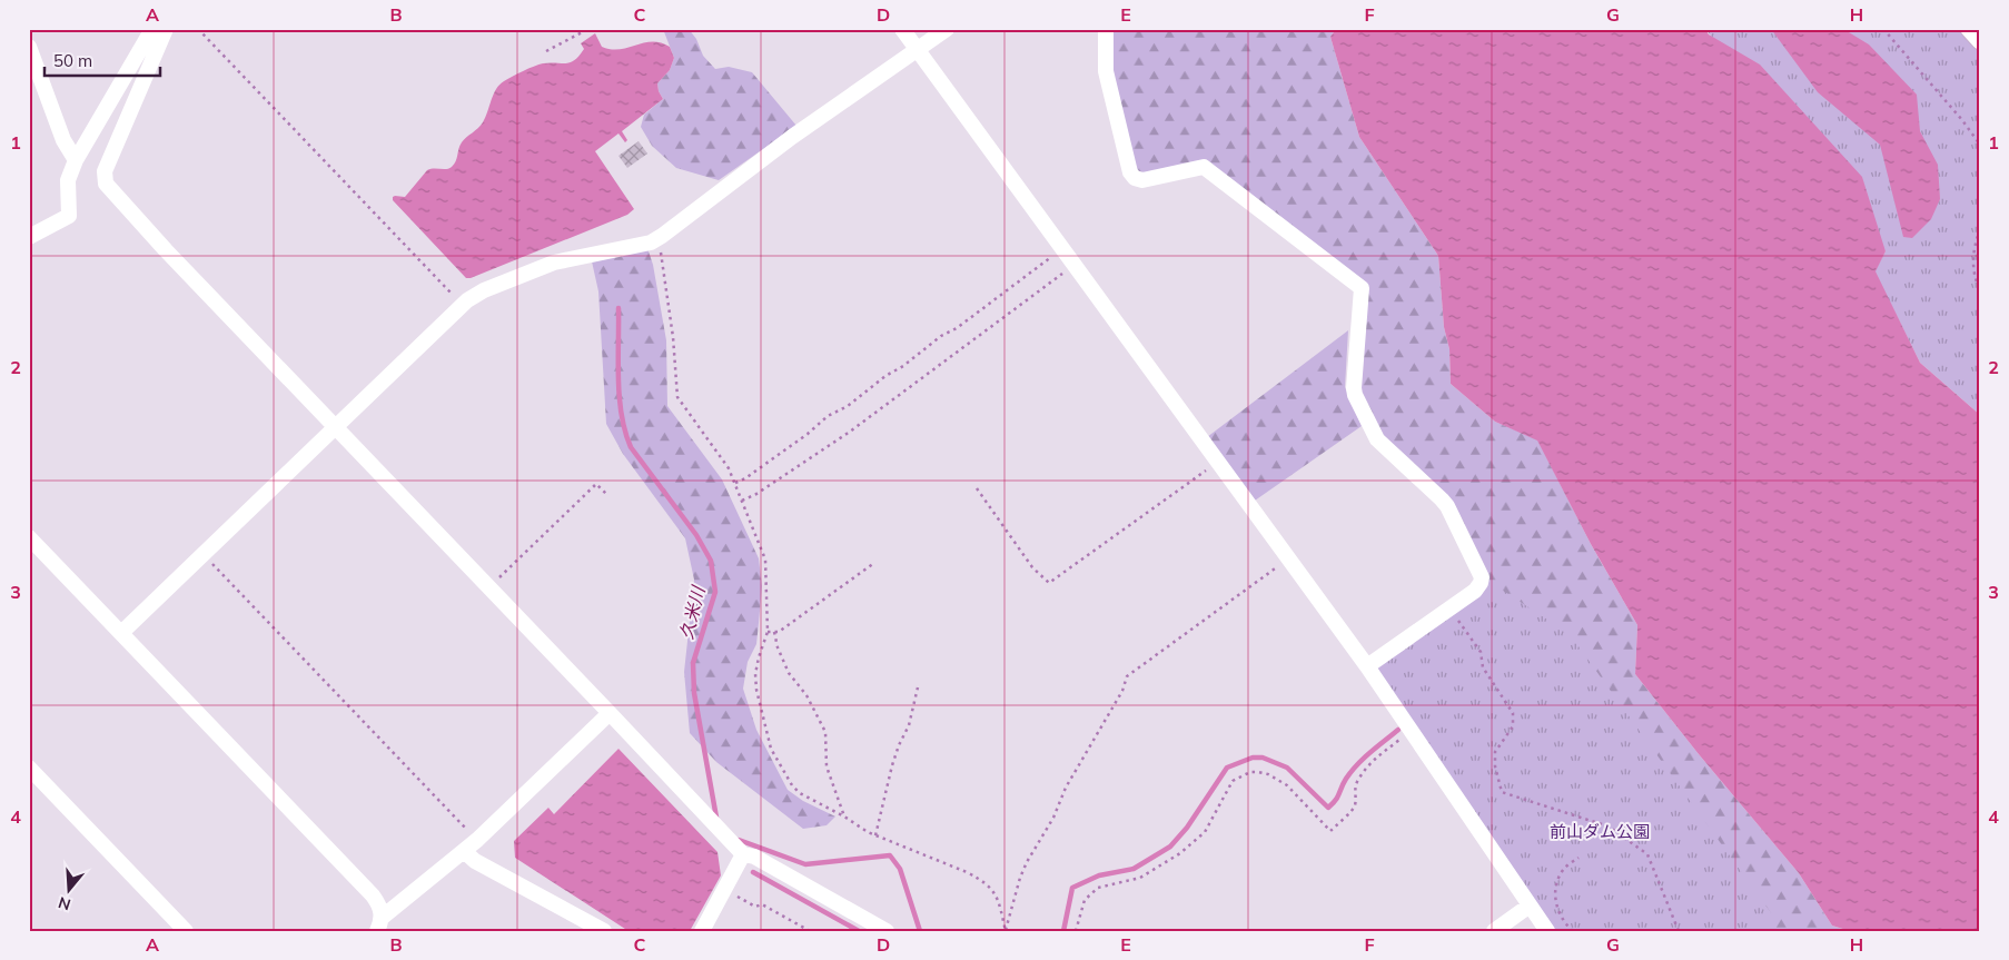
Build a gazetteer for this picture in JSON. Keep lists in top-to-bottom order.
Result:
{
  "water": ["久米川"],
  "parks": ["前山ダム公園"],
  "scale_bar": "50 m",
  "north": "bottom",
  "grid": {
    "columns": [
      "A",
      "B",
      "C",
      "D",
      "E",
      "F",
      "G",
      "H"
    ],
    "rows": [
      "1",
      "2",
      "3",
      "4"
    ]
  }
}
